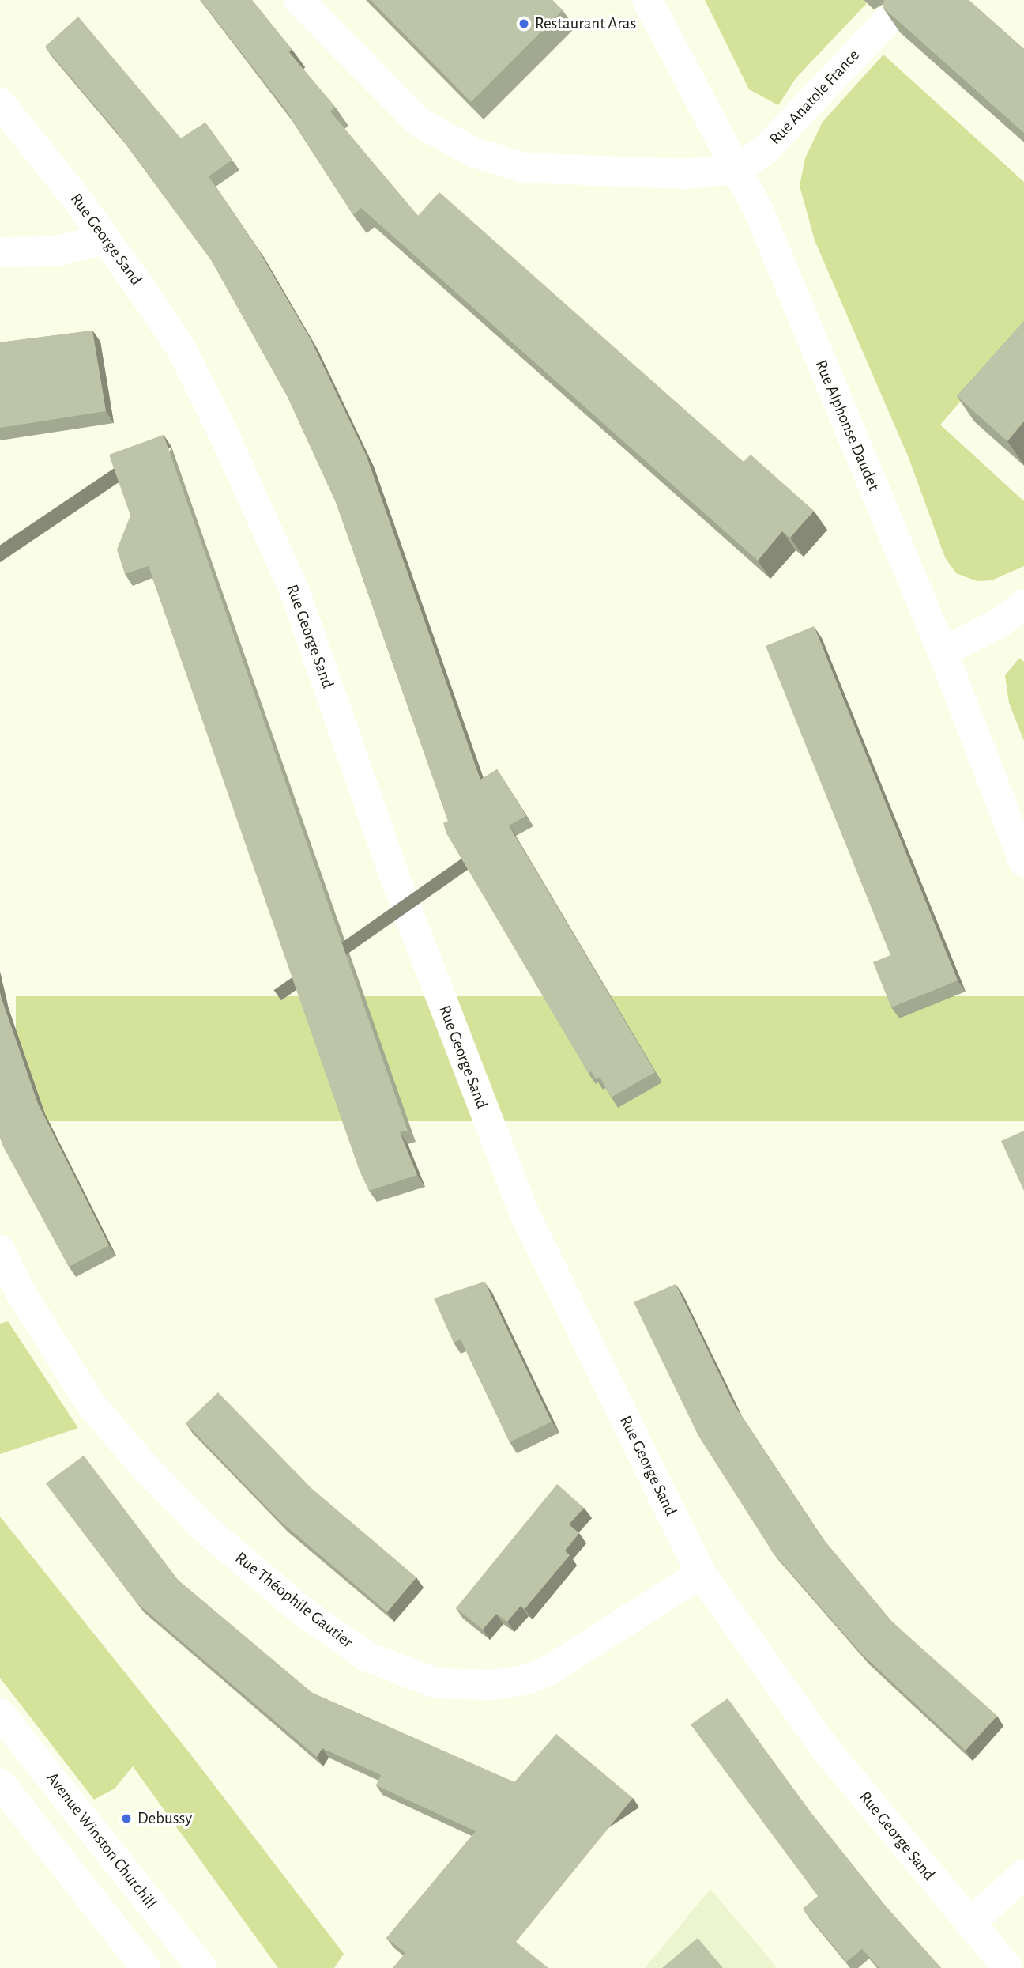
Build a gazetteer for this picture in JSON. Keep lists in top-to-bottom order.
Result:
{
  "streets": {
    "street": [
      "Rue Anatole France",
      "Rue George Sand",
      "Rue Alphonse Daudet",
      "Rue Théophile Gautier",
      "Avenue Winston Churchill"
    ]
  },
  "crossings": [
    ["Rue Anatole France", "Rue Alphonse Daudet"],
    ["Rue George Sand", "Rue Théophile Gautier"]
  ],
  "places": ["Restaurant Aras", "Debussy"]
}
